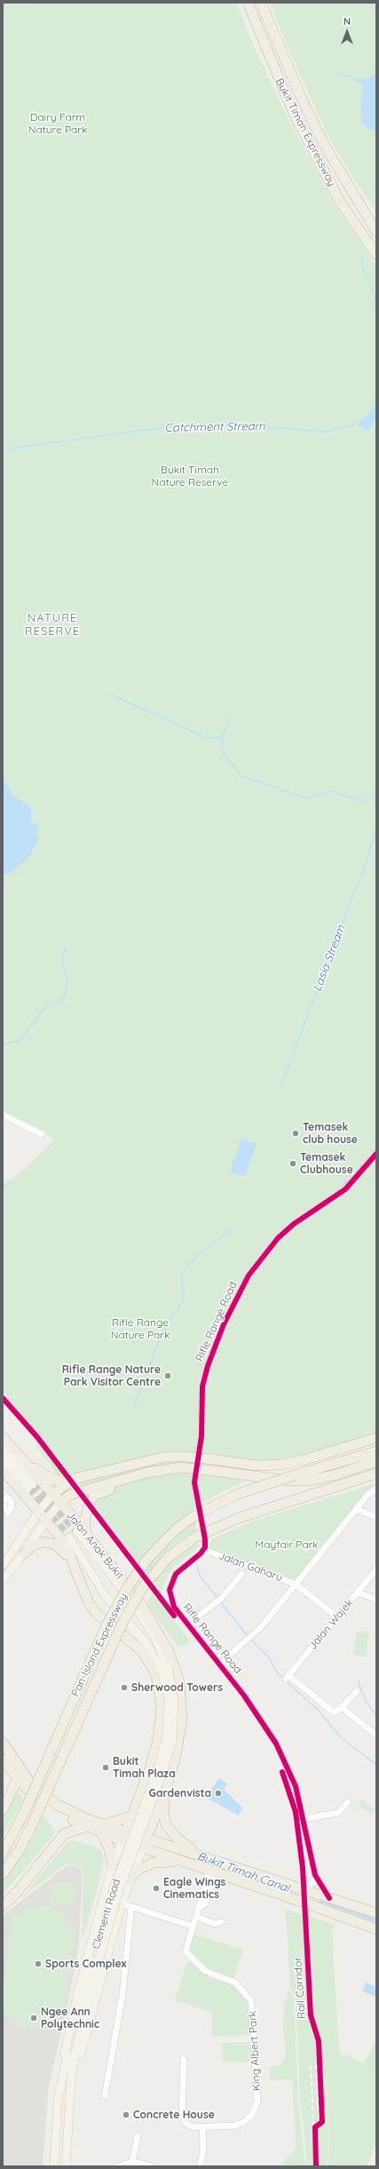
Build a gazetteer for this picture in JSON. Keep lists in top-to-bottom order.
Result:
{
  "streets": {
    "highway": ["Bukit Timah Expressway", "Jalan Anak Bukit", "Pan-Island Expressway"],
    "main road": ["Clementi Road"],
    "street": [
      "Rifle Range Road",
      "Jalan Gaharu",
      "Jalan Wajek",
      "King Albert Park"
    ],
    "cycle path": ["Rail Corridor"]
  },
  "crossings": [
    ["Rifle Range Road", "Jalan Gaharu"],
    ["Jalan Anak Bukit", "Clementi Road"],
    ["Jalan Gaharu", "Jalan Wajek"]
  ],
  "districts": ["NATURE RESERVE"],
  "water": ["Catchment Stream", "Lasia Stream", "Bukit Timah Canal"],
  "parks": [
    "Dairy Farm Nature Park",
    "Bukit Timah Nature Reserve",
    "Rifle Range Nature Park",
    "Mayfair Park"
  ],
  "places": [
    "Temasek club house",
    "Temasek Clubhouse",
    "Rifle Range Nature Park Visitor Centre",
    "Sherwood Towers",
    "Bukit Timah Plaza",
    "Gardenvista",
    "Eagle Wings Cinematics",
    "Sports Complex",
    "Ngee Ann Polytechnic",
    "Concrete House"
  ],
  "north": "top"
}
